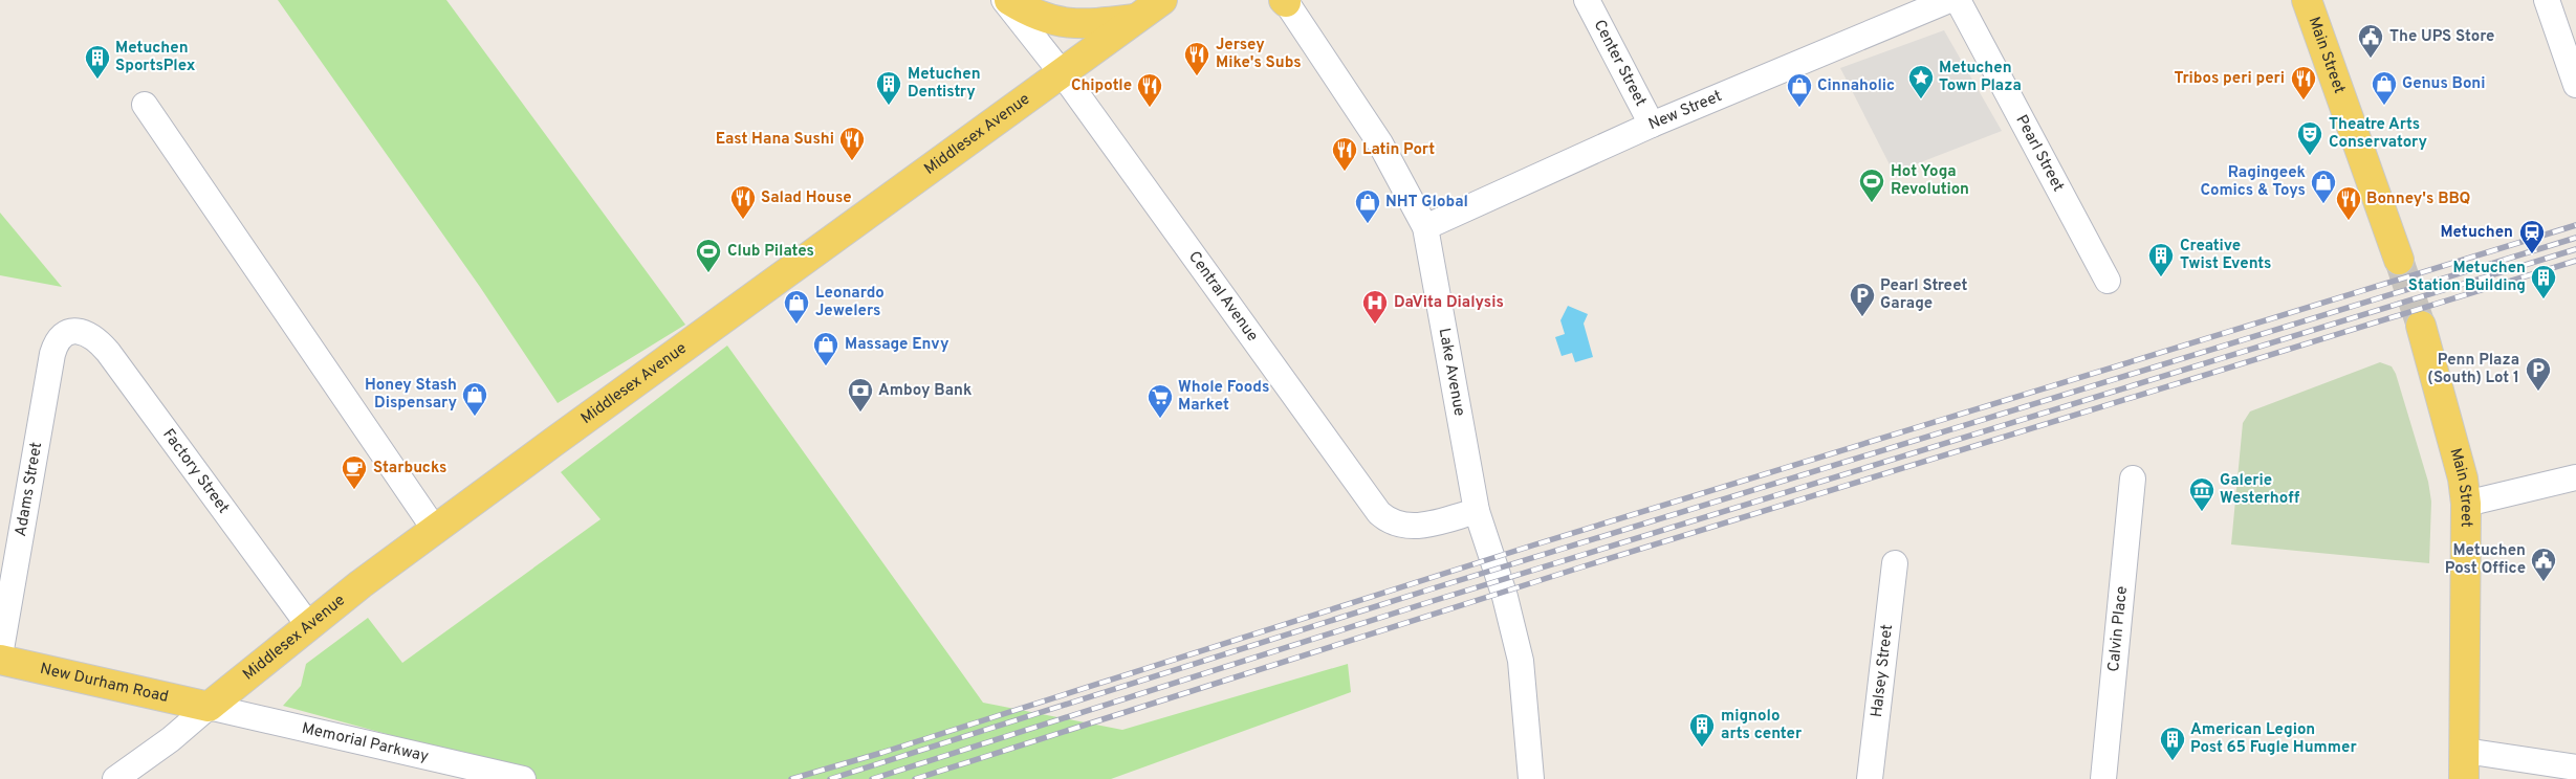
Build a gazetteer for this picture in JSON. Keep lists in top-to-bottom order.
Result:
{
  "streets": {
    "main road": ["Main Street", "Middlesex Avenue", "New Durham Road"],
    "street": [
      "Center Street",
      "New Street",
      "Pearl Street",
      "Central Avenue",
      "Lake Avenue",
      "Factory Street",
      "Adams Street",
      "Calvin Place",
      "Halsey Street",
      "Memorial Parkway"
    ]
  },
  "crossings": [
    ["Center Street", "New Street"],
    ["New Street", "Lake Avenue"],
    ["Middlesex Avenue", "Central Avenue"],
    ["Middlesex Avenue", "Factory Street"],
    ["Middlesex Avenue", "New Durham Road"],
    ["Middlesex Avenue", "Memorial Parkway"],
    ["Central Avenue", "Lake Avenue"],
    ["Factory Street", "Adams Street"],
    ["New Durham Road", "Memorial Parkway"]
  ],
  "places": {
    "public building": ["The UPS Store", "Metuchen Post Office"],
    "restaurant": [
      "Jersey Mike's Subs",
      "Tribos peri peri",
      "Chipotle",
      "East Hana Sushi",
      "Latin Port",
      "Salad House",
      "Bonney's BBQ"
    ],
    "building": [
      "Metuchen SportsPlex",
      "Metuchen Dentistry",
      "Creative Twist Events",
      "Metuchen Station Building",
      "mignolo arts center",
      "American Legion Post 65 Fugle Hummer"
    ],
    "place": ["Metuchen Town Plaza"],
    "shop": [
      "Genus Boni",
      "Cinnaholic",
      "Ragingeek Comics & Toys",
      "NHT Global",
      "Leonardo Jewelers",
      "Massage Envy",
      "Honey Stash Dispensary"
    ],
    "theatre": ["Theatre Arts Conservatory"],
    "sports": ["Hot Yoga Revolution", "Club Pilates"],
    "station": ["Metuchen"],
    "parking": ["Pearl Street Garage", "Penn Plaza (South) Lot 1"],
    "hospital": ["DaVita Dialysis"],
    "bank": ["Amboy Bank"],
    "supermarket": ["Whole Foods Market"],
    "cafe": ["Starbucks"],
    "museum": ["Galerie Westerhoff"]
  }
}
